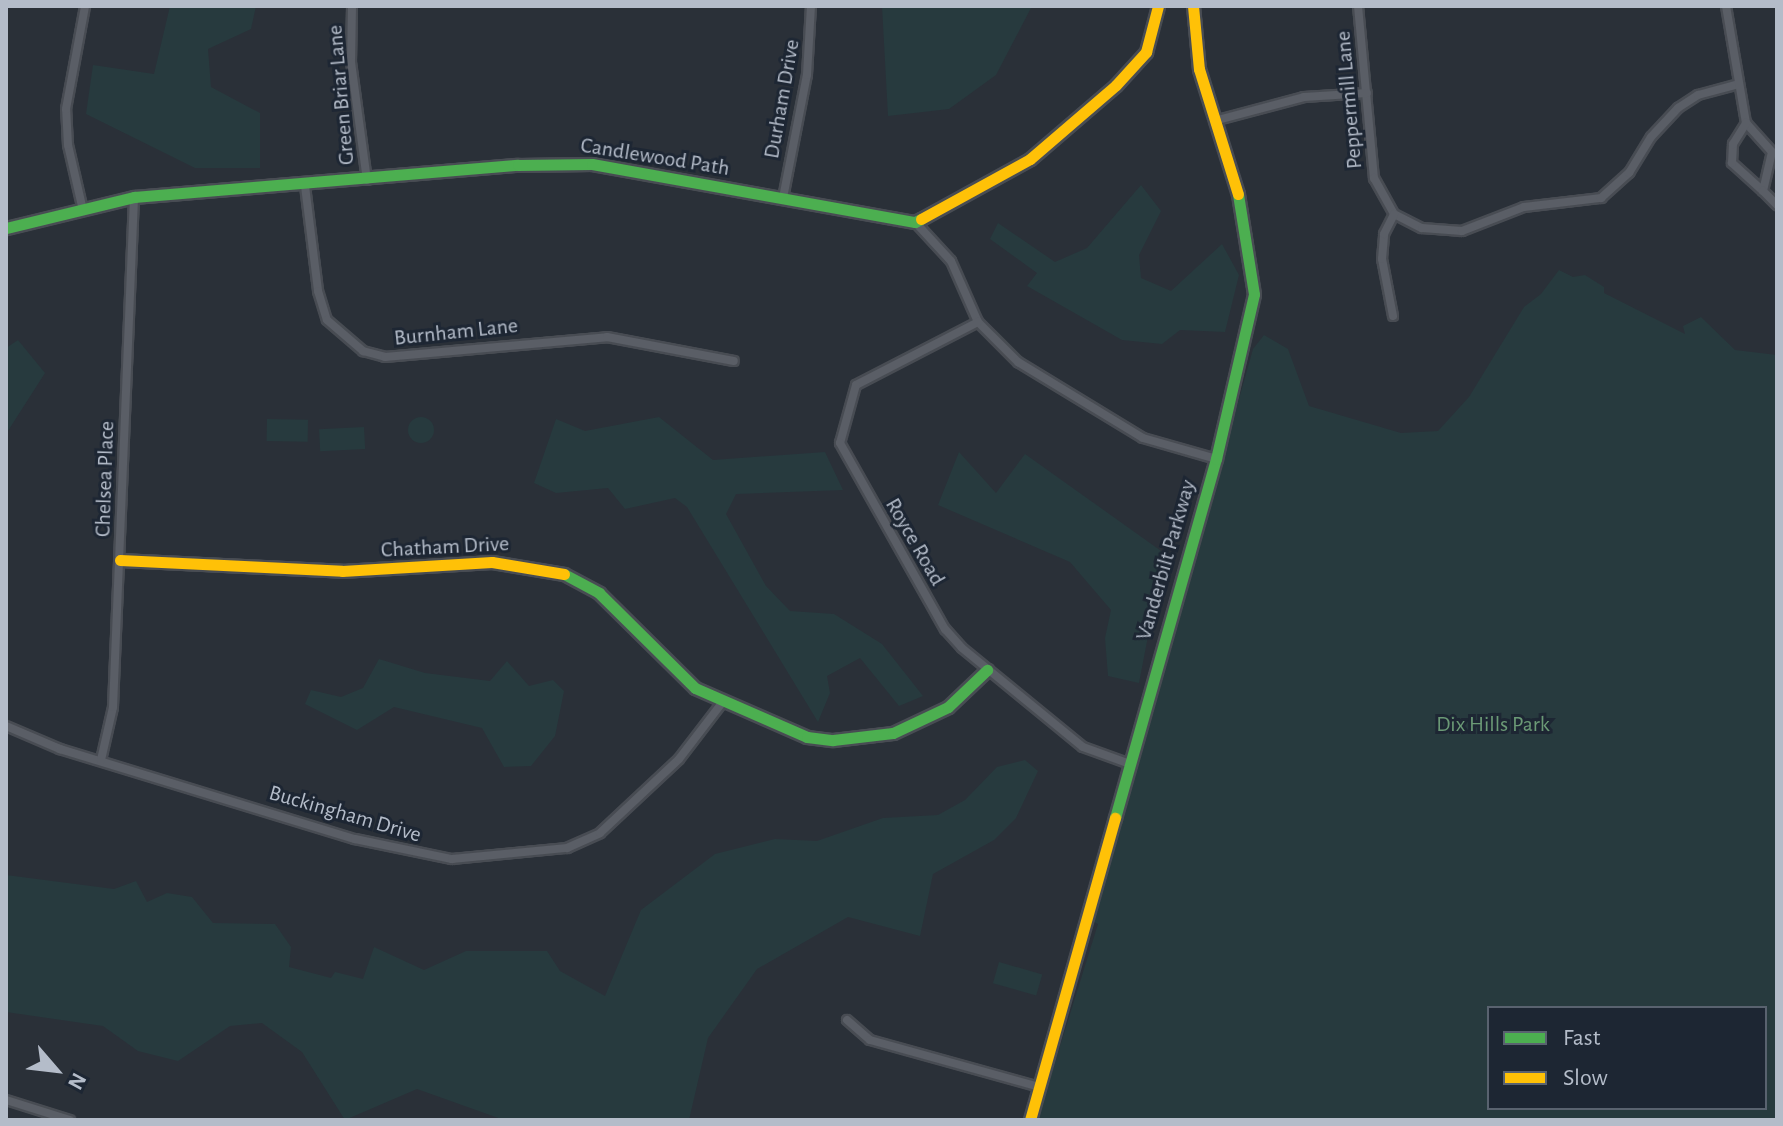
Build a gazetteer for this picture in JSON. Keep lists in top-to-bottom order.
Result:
{
  "streets": {
    "street": [
      "Green Briar Lane",
      "Durham Drive",
      "Peppermill Lane",
      "Candlewood Path",
      "Burnham Lane",
      "Chelsea Place",
      "Royce Road",
      "Chatham Drive",
      "Vanderbilt Parkway",
      "Buckingham Drive"
    ]
  },
  "crossings": [
    ["Green Briar Lane", "Candlewood Path"],
    ["Durham Drive", "Candlewood Path"],
    ["Candlewood Path", "Burnham Lane"],
    ["Candlewood Path", "Chelsea Place"],
    ["Chelsea Place", "Chatham Drive"],
    ["Chelsea Place", "Buckingham Drive"],
    ["Royce Road", "Chatham Drive"],
    ["Royce Road", "Vanderbilt Parkway"],
    ["Chatham Drive", "Buckingham Drive"]
  ],
  "parks": ["Dix Hills Park"],
  "legend": ["Fast", "Slow"],
  "north": "bottom right"
}
